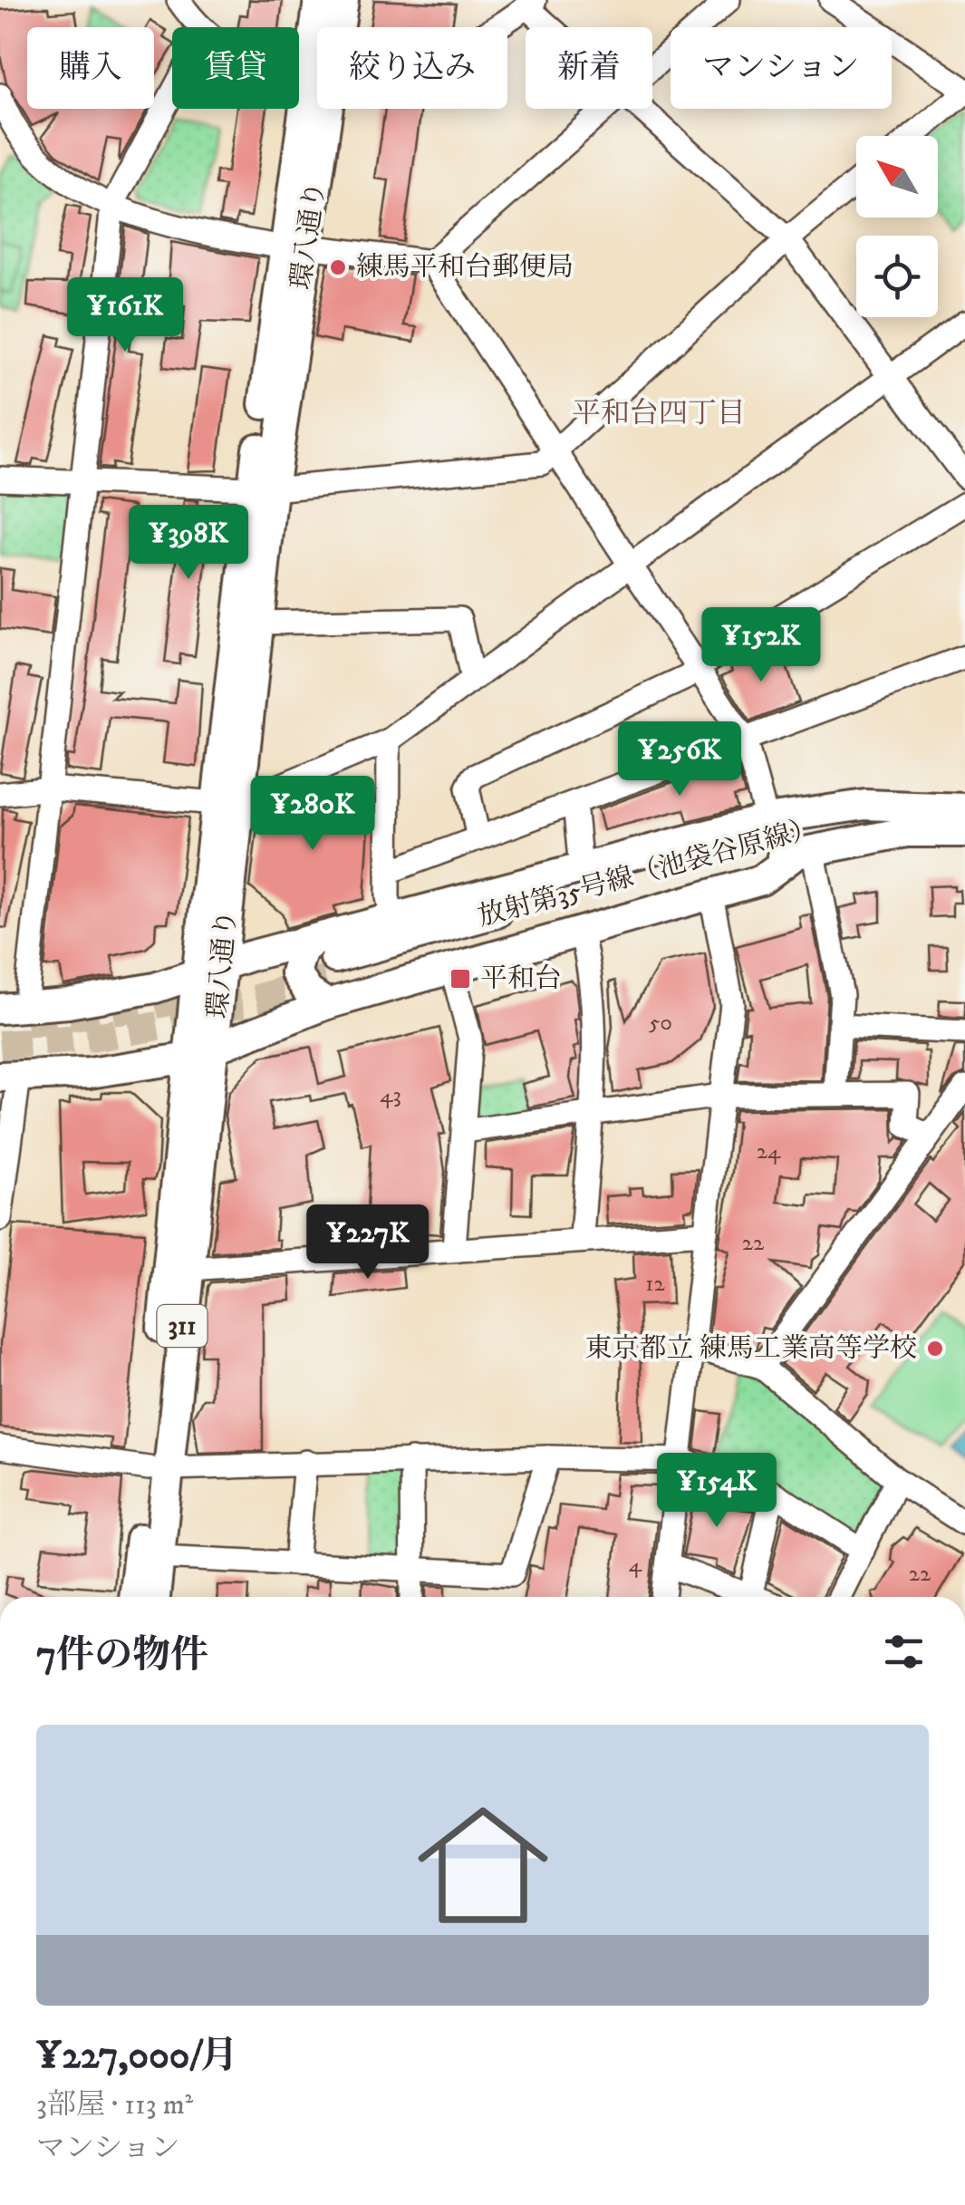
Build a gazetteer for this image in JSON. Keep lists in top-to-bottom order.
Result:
{
  "streets": {
    "main road": ["環八通り", "放射第35号線（池袋谷原線）", "311"]
  },
  "districts": ["平和台四丁目"],
  "places": {
    "other": ["練馬平和台郵便局", "東京都立 練馬工業高等学校"],
    "transit": ["平和台"]
  },
  "house_numbers": [
    "50",
    "43",
    "24",
    "22",
    "12",
    "4",
    "22"
  ],
  "north": "top left",
  "page": {
    "chip": [
      "購入",
      "賃貸",
      "絞り込み",
      "新着",
      "マンション"
    ],
    "price": [
      "¥161K",
      "¥398K",
      "¥152K",
      "¥256K",
      "¥280K",
      "¥227K",
      "¥154K"
    ],
    "heading": "7件の物件",
    "list": [
      {
        "name": "¥227,000/月",
        "note": "3部屋 · 113 m² · マンション"
      }
    ]
  }
}
